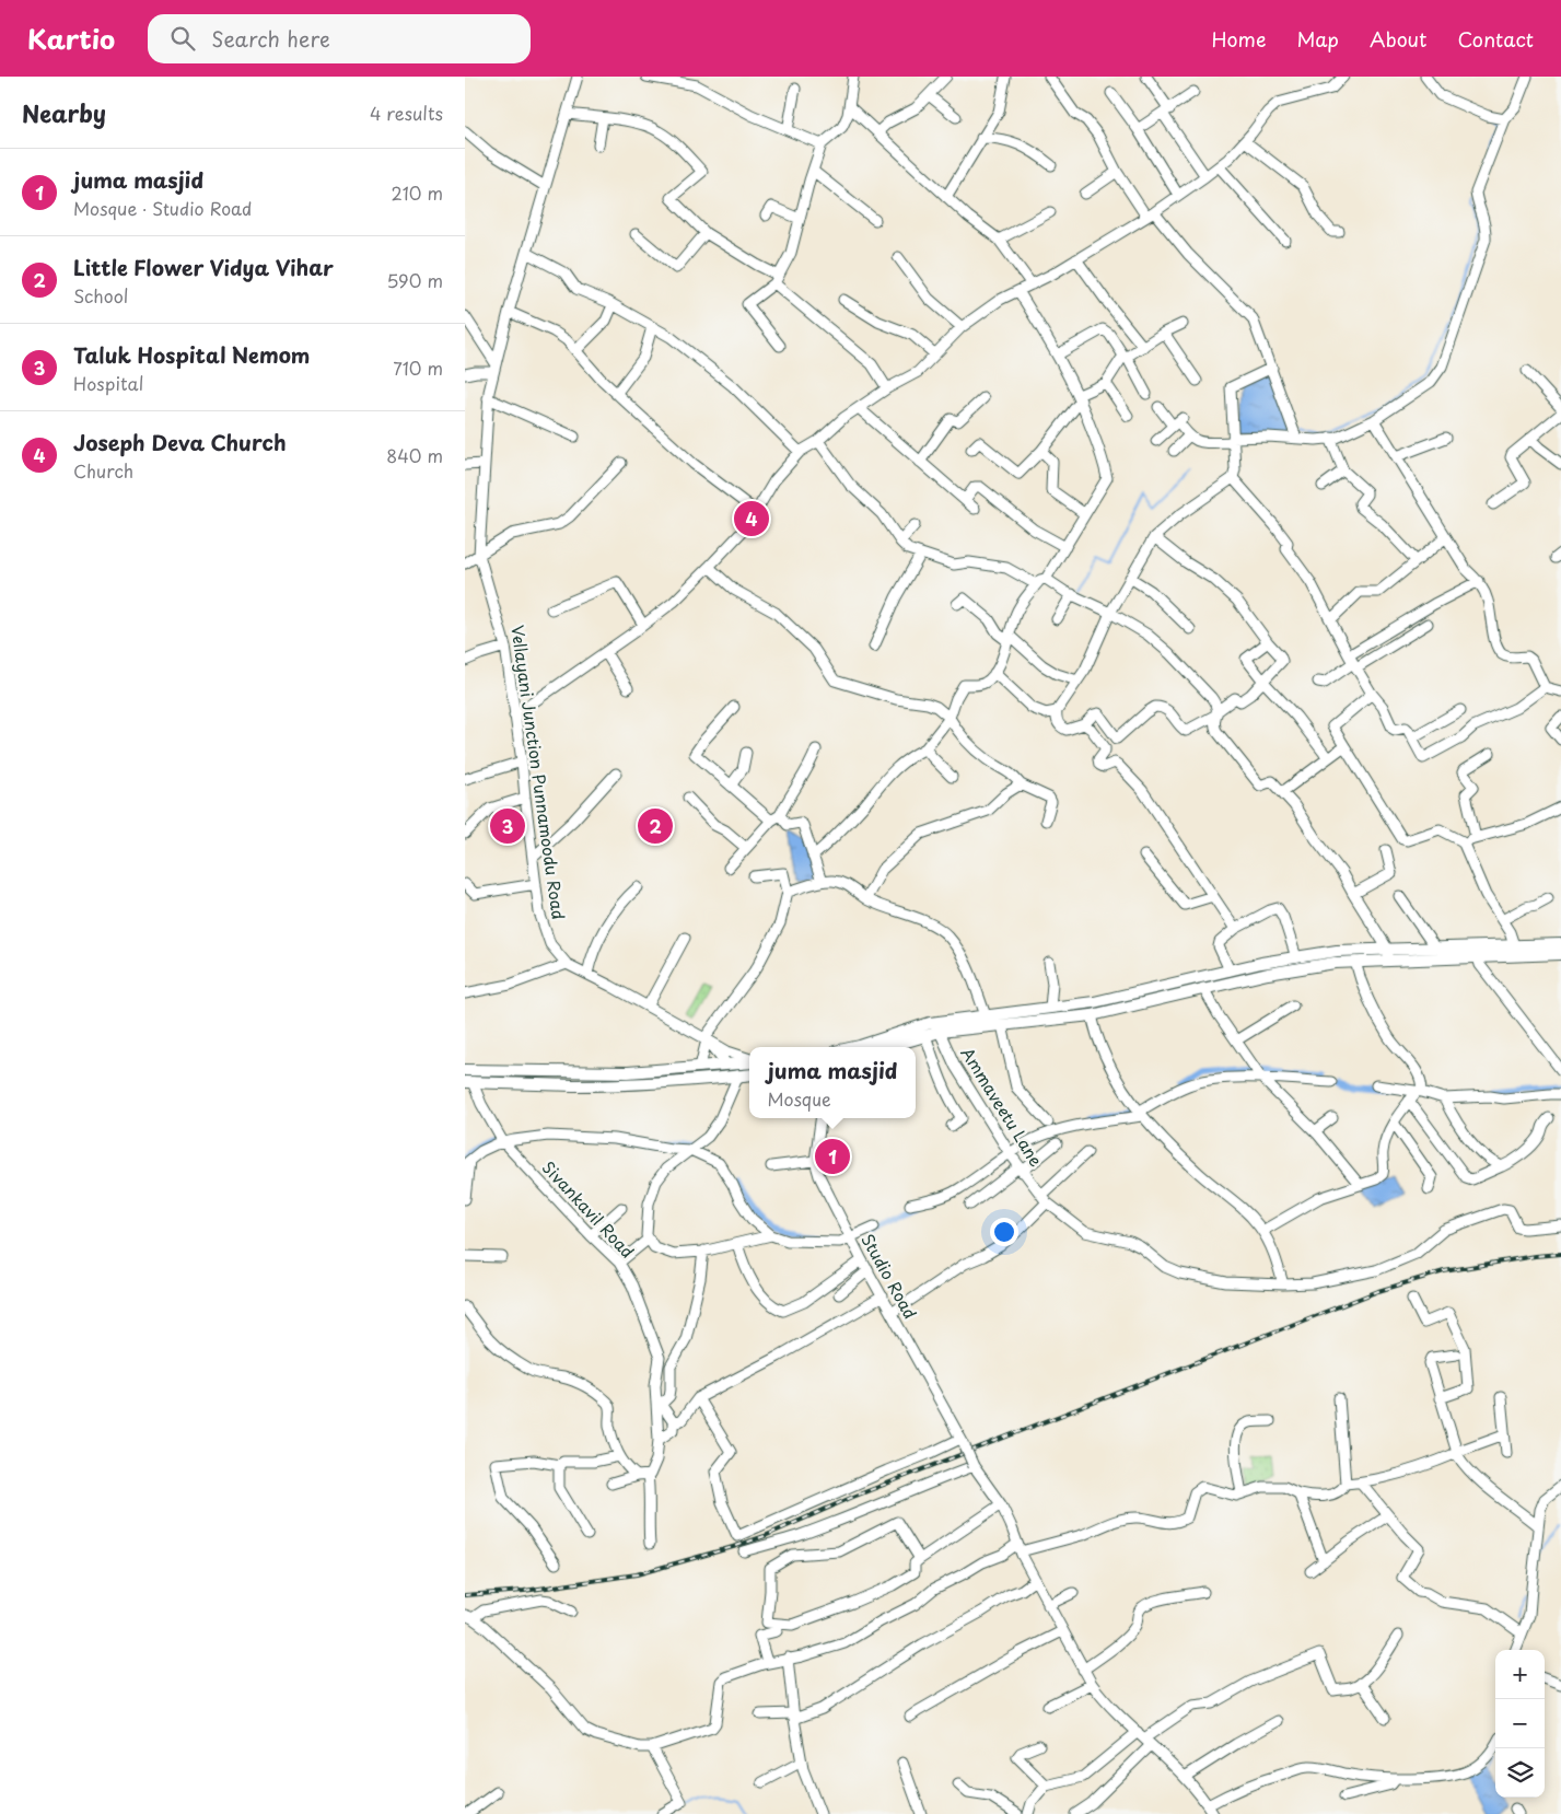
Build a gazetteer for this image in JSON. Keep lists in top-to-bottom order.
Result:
{
  "streets": {
    "street": [
      "Vellayani Junction Punnamoodu Road",
      "Ammaveetu Lane",
      "Sivankavil Road",
      "Studio Road"
    ]
  },
  "page": {
    "header": "Kartio",
    "search": "Search here",
    "nav": [
      "Home",
      "Map",
      "About",
      "Contact"
    ],
    "heading": ["Nearby", "4 results"],
    "list": [
      {
        "mark": "1",
        "name": "juma masjid",
        "note": "Mosque · Studio Road",
        "value": "210 m"
      },
      {
        "mark": "2",
        "name": "Little Flower Vidya Vihar",
        "note": "School",
        "value": "590 m"
      },
      {
        "mark": "3",
        "name": "Taluk Hospital Nemom",
        "note": "Hospital",
        "value": "710 m"
      },
      {
        "mark": "4",
        "name": "Joseph Deva Church",
        "note": "Church",
        "value": "840 m"
      }
    ],
    "pins": [
      "4",
      "2",
      "3",
      "1"
    ],
    "popup": ["juma masjid", "Mosque"],
    "map_buttons": ["+", "−"]
  }
}
